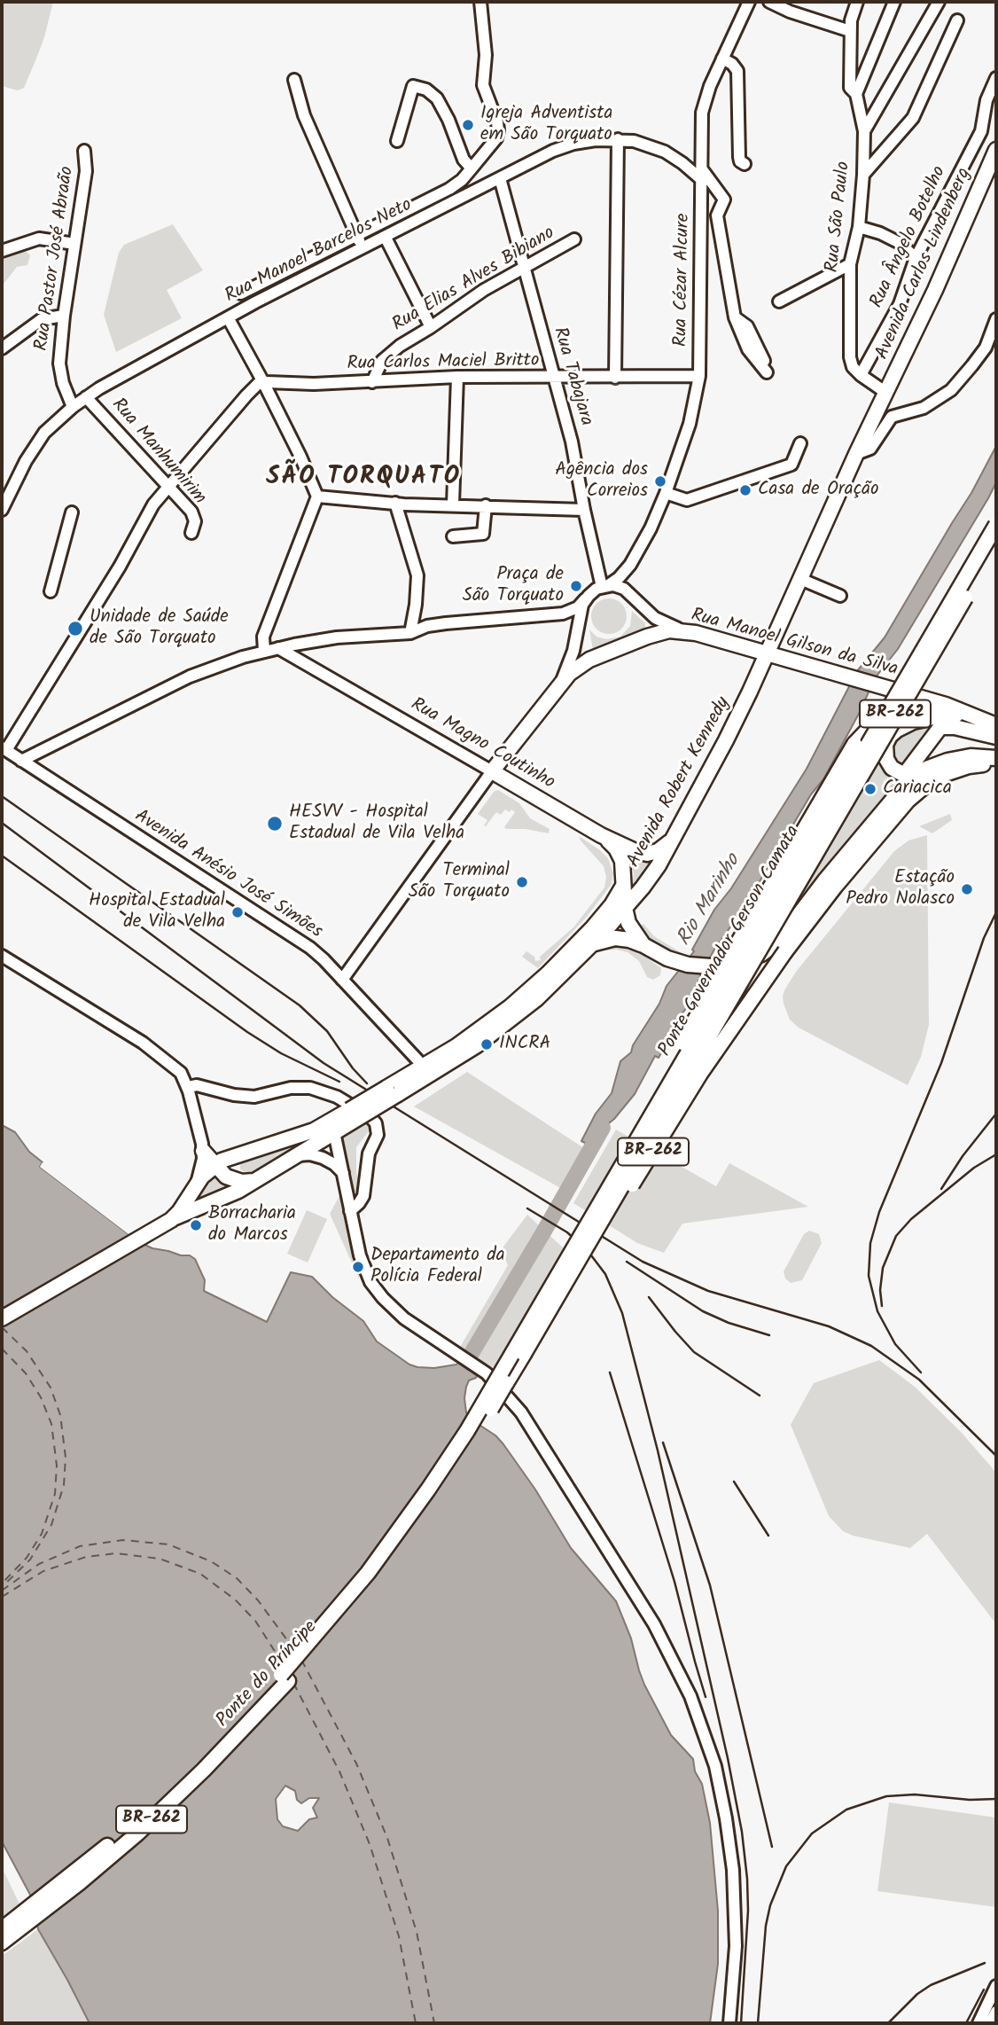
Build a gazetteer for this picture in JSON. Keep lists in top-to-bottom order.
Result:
{
  "streets": {
    "main road": [
      "Avenida Carlos Lindenberg",
      "Rua Manoel Gilson da Silva",
      "BR-262",
      "Rua Magno Coutinho",
      "Avenida Robert Kennedy",
      "Ponte Governador Gerson Camata",
      "Ponte do Príncipe"
    ],
    "street": [
      "Rua São Paulo",
      "Rua Ângelo Botelho",
      "Rua Manoel Barcelos Neto",
      "Rua Pastor José Abraão",
      "Rua Elias Alves Bibiano",
      "Rua Cézar Alcure",
      "Rua Carlos Maciel Britto",
      "Rua Tabajara",
      "Rua Manhumirim",
      "Avenida Anésio José Simões"
    ]
  },
  "crossings": [
    ["Rua São Paulo", "Rua Ângelo Botelho"],
    ["Rua Manoel Barcelos Neto", "Rua Pastor José Abraão"],
    ["Rua Manoel Barcelos Neto", "Rua Cézar Alcure"],
    ["Rua Manoel Barcelos Neto", "Rua Tabajara"],
    ["Rua Manoel Barcelos Neto", "Rua Manhumirim"],
    ["Avenida Carlos Lindenberg", "Avenida Robert Kennedy"],
    ["Rua Elias Alves Bibiano", "Rua Carlos Maciel Britto"],
    ["Rua Elias Alves Bibiano", "Rua Tabajara"],
    ["Rua Cézar Alcure", "Rua Carlos Maciel Britto"],
    ["Rua Cézar Alcure", "Rua Tabajara"],
    ["Rua Cézar Alcure", "Rua Magno Coutinho"],
    ["Rua Cézar Alcure", "Avenida Anésio José Simões"],
    ["Rua Carlos Maciel Britto", "Rua Tabajara"],
    ["Rua Manoel Gilson da Silva", "BR-262"],
    ["Rua Manoel Gilson da Silva", "Rua Magno Coutinho"],
    ["Rua Manoel Gilson da Silva", "Avenida Robert Kennedy"],
    ["BR-262", "Ponte Governador Gerson Camata"],
    ["Rua Magno Coutinho", "Avenida Robert Kennedy"],
    ["Avenida Robert Kennedy", "Avenida Anésio José Simões"],
    ["Ponte Governador Gerson Camata", "Ponte do Príncipe"]
  ],
  "districts": ["SÃO TORQUATO"],
  "water": ["Rio Marinho"],
  "places": [
    "Igreja Adventista em São Torquato",
    "Agência dos Correios",
    "Casa de Oração",
    "Praça de São Torquato",
    "Unidade de Saúde de São Torquato",
    "Cariacica",
    "HESVV - Hospital Estadual de Vila Velha",
    "Terminal São Torquato",
    "Estação Pedro Nolasco",
    "Hospital Estadual de Vila Velha",
    "INCRA",
    "Borracharia do Marcos",
    "Departamento da Polícia Federal"
  ]
}
